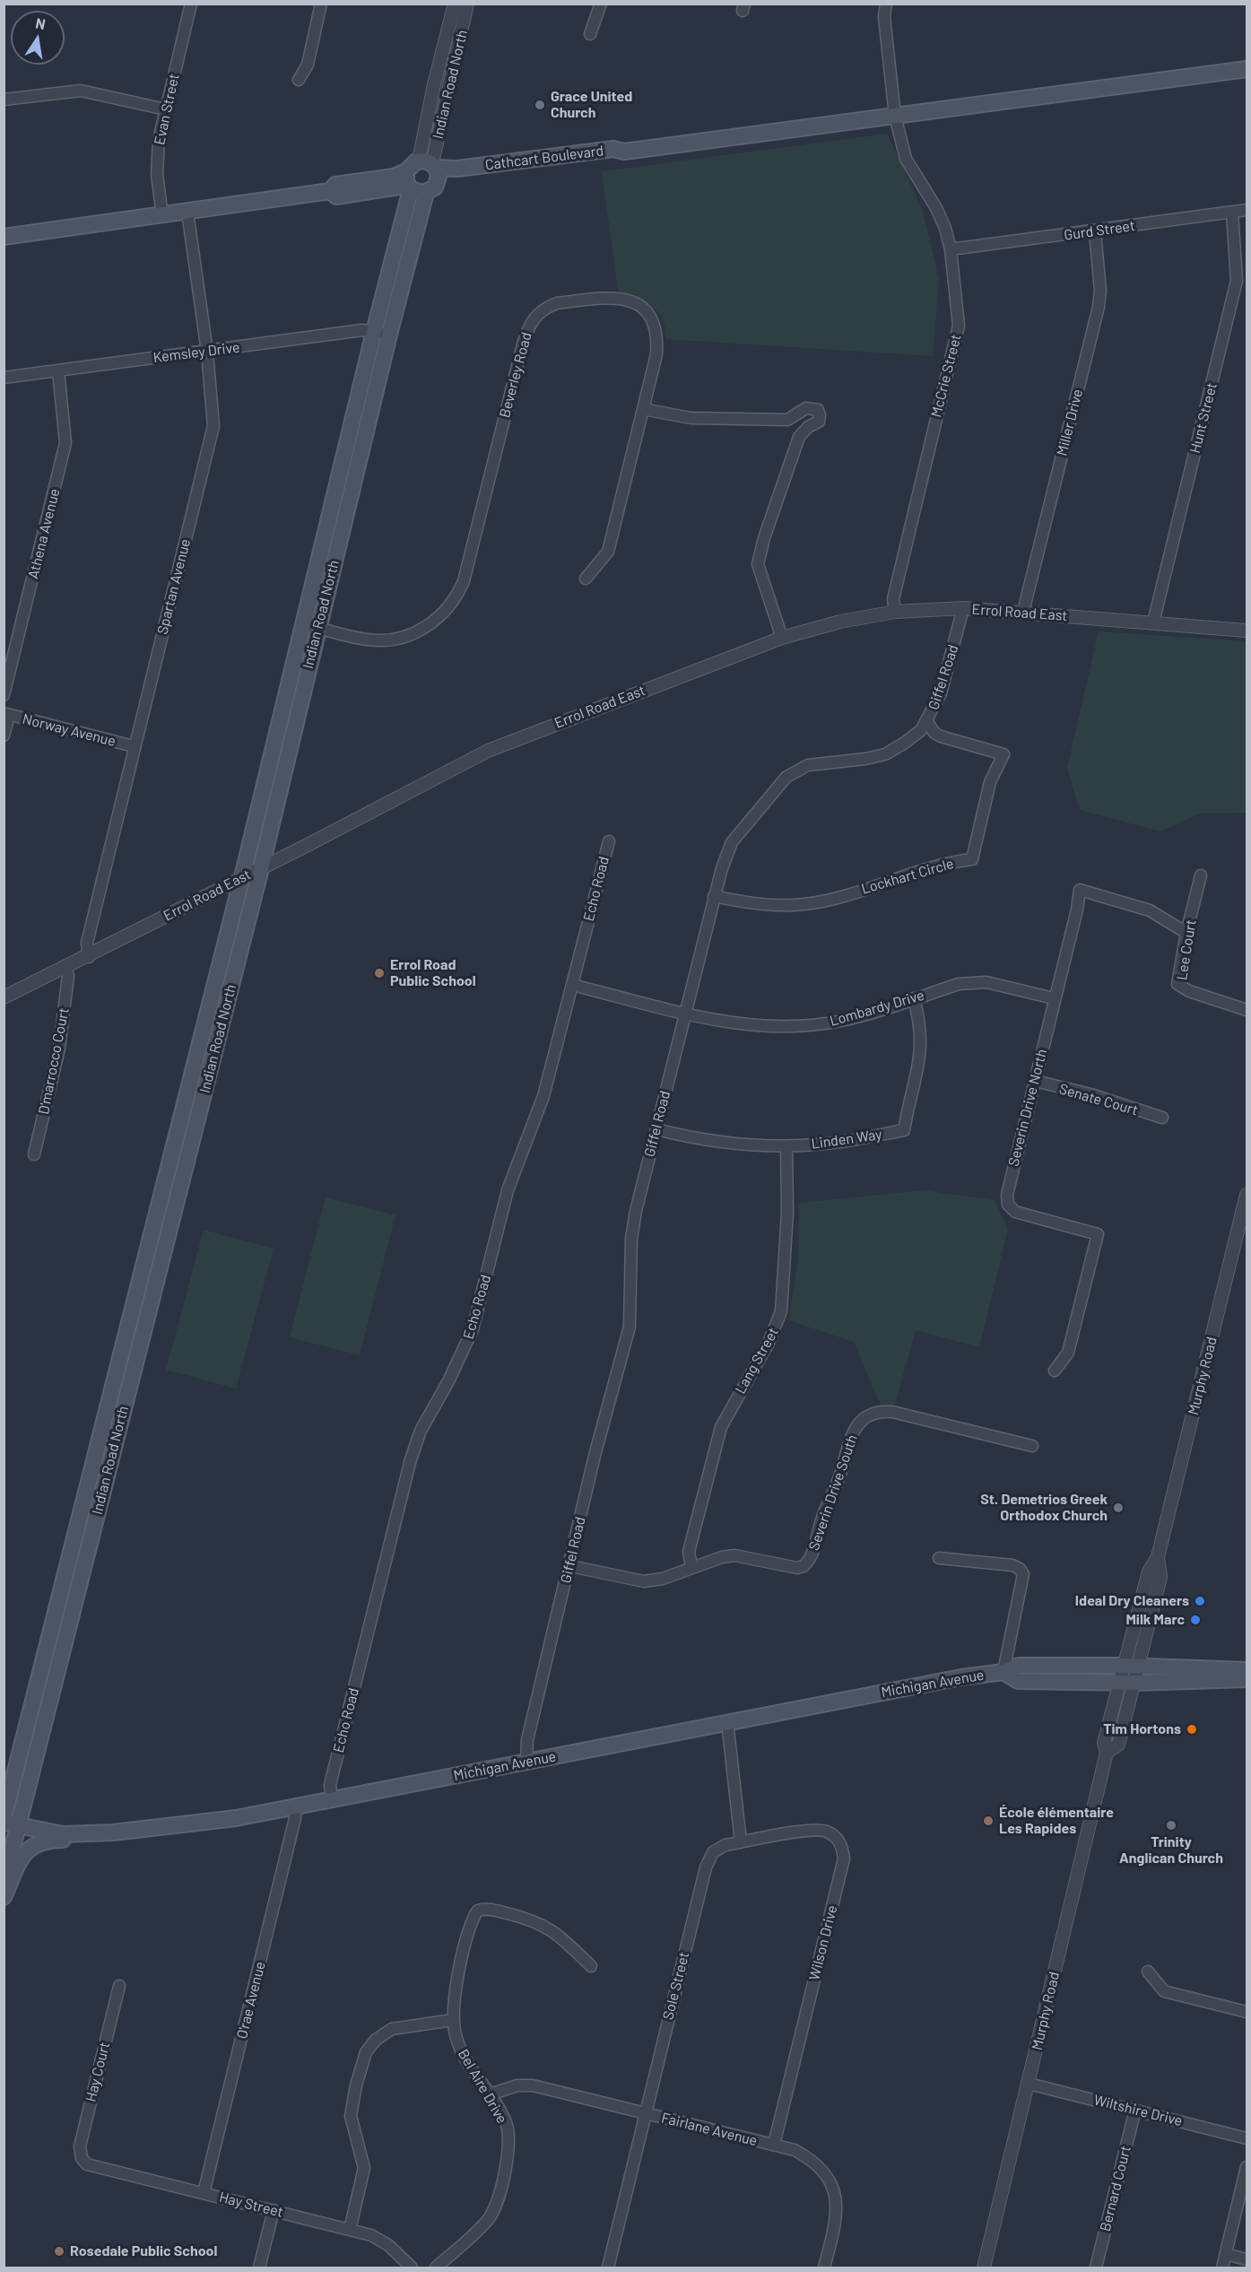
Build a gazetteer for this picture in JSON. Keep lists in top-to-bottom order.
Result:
{
  "streets": {
    "main road": ["Indian Road North", "Cathcart Boulevard", "Michigan Avenue"],
    "street": [
      "Evan Street",
      "Gurd Street",
      "Kemsley Drive",
      "Beverley Road",
      "McCrie Street",
      "Hunt Street",
      "Miller Drive",
      "Athena Avenue",
      "Spartan Avenue",
      "Errol Road East",
      "Giffel Road",
      "Norway Avenue",
      "Lockhart Circle",
      "Echo Road",
      "Lee Court",
      "Lombardy Drive",
      "D'marrocco Court",
      "Senate Court",
      "Severin Drive North",
      "Linden Way",
      "Lang Street",
      "Murphy Road",
      "Severin Drive South",
      "Wilson Drive",
      "Sole Street",
      "O'rae Avenue",
      "Hay Court",
      "Bel Aire Drive",
      "Wiltshire Drive",
      "Fairlane Avenue",
      "Bernard Court",
      "Hay Street"
    ]
  },
  "crossings": [
    ["Indian Road North", "Cathcart Boulevard"],
    ["Indian Road North", "Kemsley Drive"],
    ["Indian Road North", "Beverley Road"],
    ["Indian Road North", "Errol Road East"],
    ["Indian Road North", "Michigan Avenue"],
    ["Cathcart Boulevard", "McCrie Street"],
    ["Gurd Street", "McCrie Street"],
    ["Gurd Street", "Hunt Street"],
    ["Gurd Street", "Miller Drive"],
    ["Kemsley Drive", "Athena Avenue"],
    ["Kemsley Drive", "Spartan Avenue"],
    ["McCrie Street", "Errol Road East"],
    ["Hunt Street", "Errol Road East"],
    ["Miller Drive", "Errol Road East"],
    ["Spartan Avenue", "Errol Road East"],
    ["Spartan Avenue", "Norway Avenue"],
    ["Errol Road East", "Giffel Road"],
    ["Errol Road East", "D'marrocco Court"],
    ["Giffel Road", "Lockhart Circle"],
    ["Giffel Road", "Lombardy Drive"],
    ["Giffel Road", "Linden Way"],
    ["Giffel Road", "Severin Drive South"],
    ["Giffel Road", "Michigan Avenue"],
    ["Echo Road", "Lombardy Drive"],
    ["Echo Road", "Michigan Avenue"],
    ["Lee Court", "Severin Drive North"],
    ["Lombardy Drive", "Severin Drive North"],
    ["Lombardy Drive", "Linden Way"],
    ["Senate Court", "Severin Drive North"],
    ["Linden Way", "Lang Street"],
    ["Lang Street", "Severin Drive South"],
    ["Murphy Road", "Michigan Avenue"],
    ["Murphy Road", "Wiltshire Drive"],
    ["Michigan Avenue", "O'rae Avenue"],
    ["Wilson Drive", "Sole Street"],
    ["Wilson Drive", "Fairlane Avenue"],
    ["Sole Street", "Fairlane Avenue"],
    ["O'rae Avenue", "Hay Street"],
    ["Hay Court", "Hay Street"],
    ["Bel Aire Drive", "Fairlane Avenue"],
    ["Wiltshire Drive", "Bernard Court"]
  ],
  "places": [
    "Grace United Church",
    "Errol Road Public School",
    "St. Demetrios Greek Orthodox Church",
    "Ideal Dry Cleaners",
    "Milk Marc",
    "Tim Hortons",
    "École élémentaire Les Rapides",
    "Trinity Anglican Church",
    "Rosedale Public School"
  ],
  "north": "top"
}
